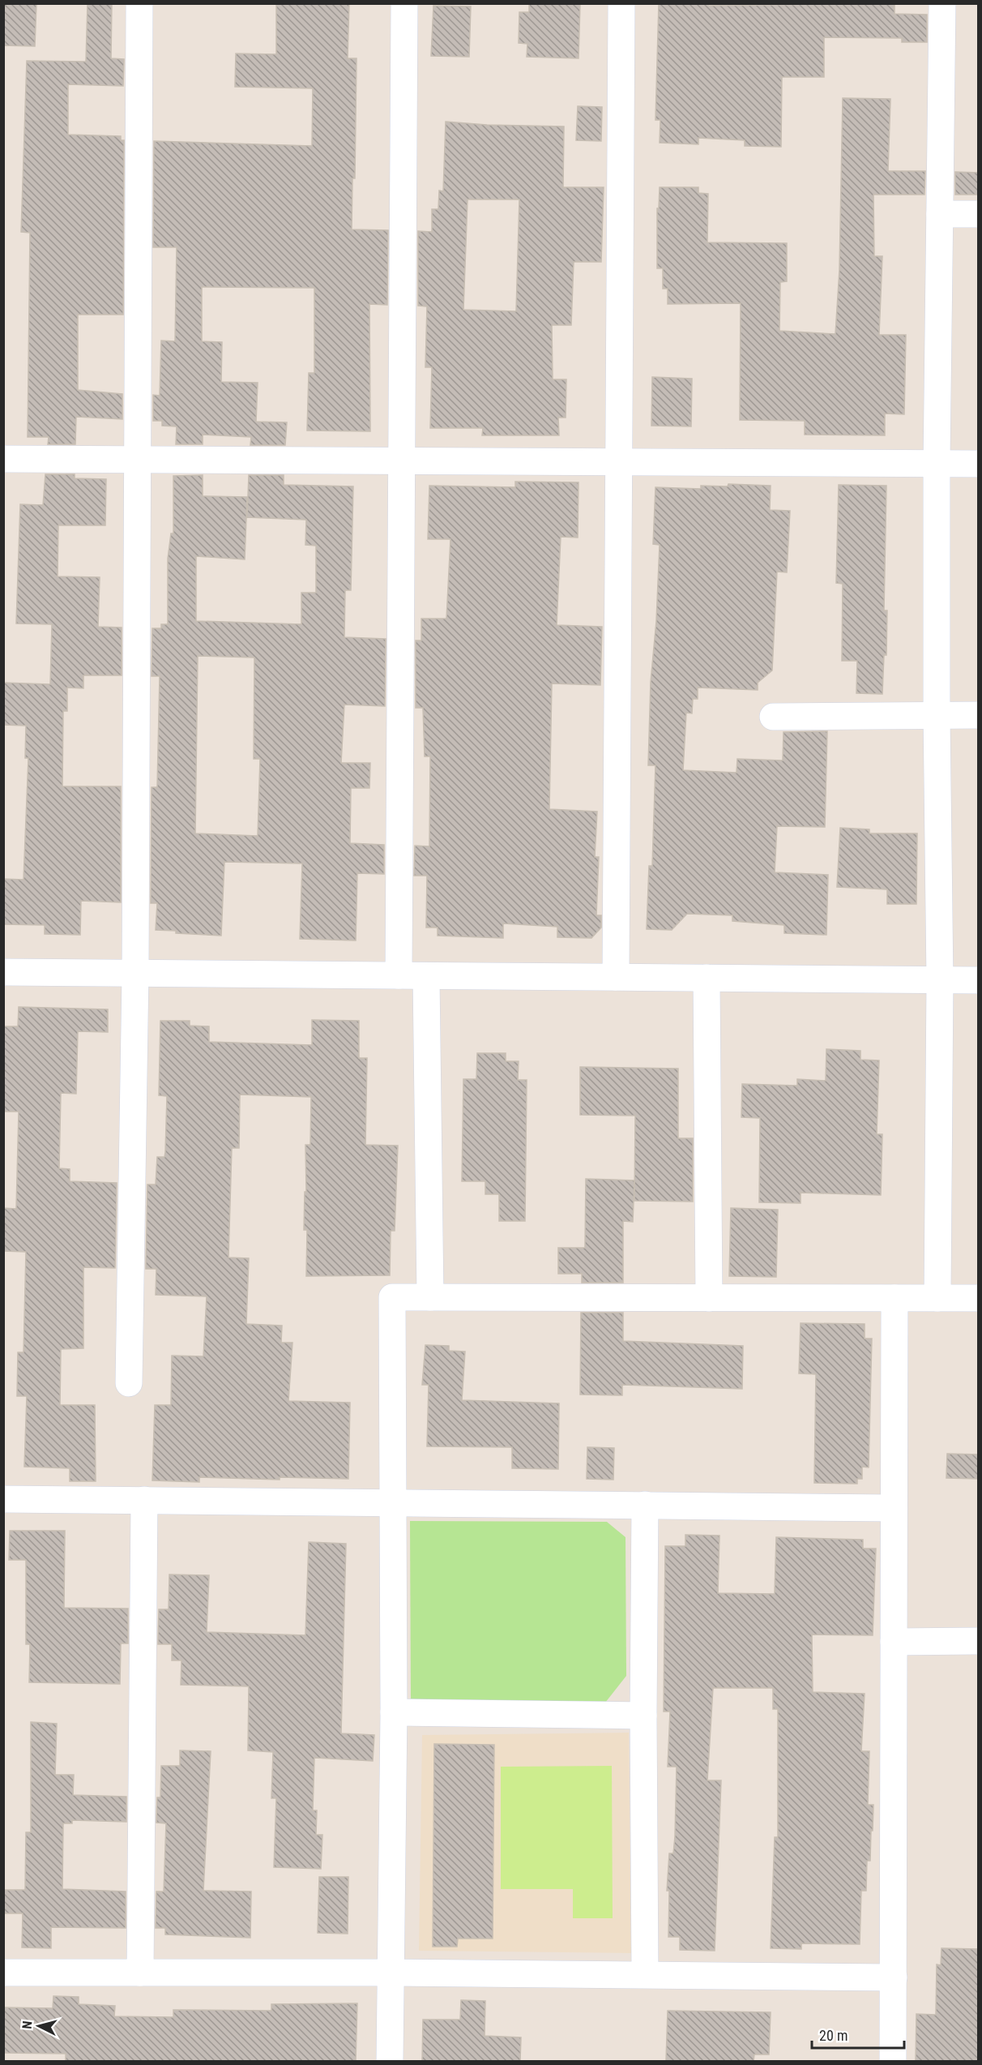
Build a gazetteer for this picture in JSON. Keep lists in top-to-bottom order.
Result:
{
  "scale_bar": "20 m",
  "north": "left"
}
